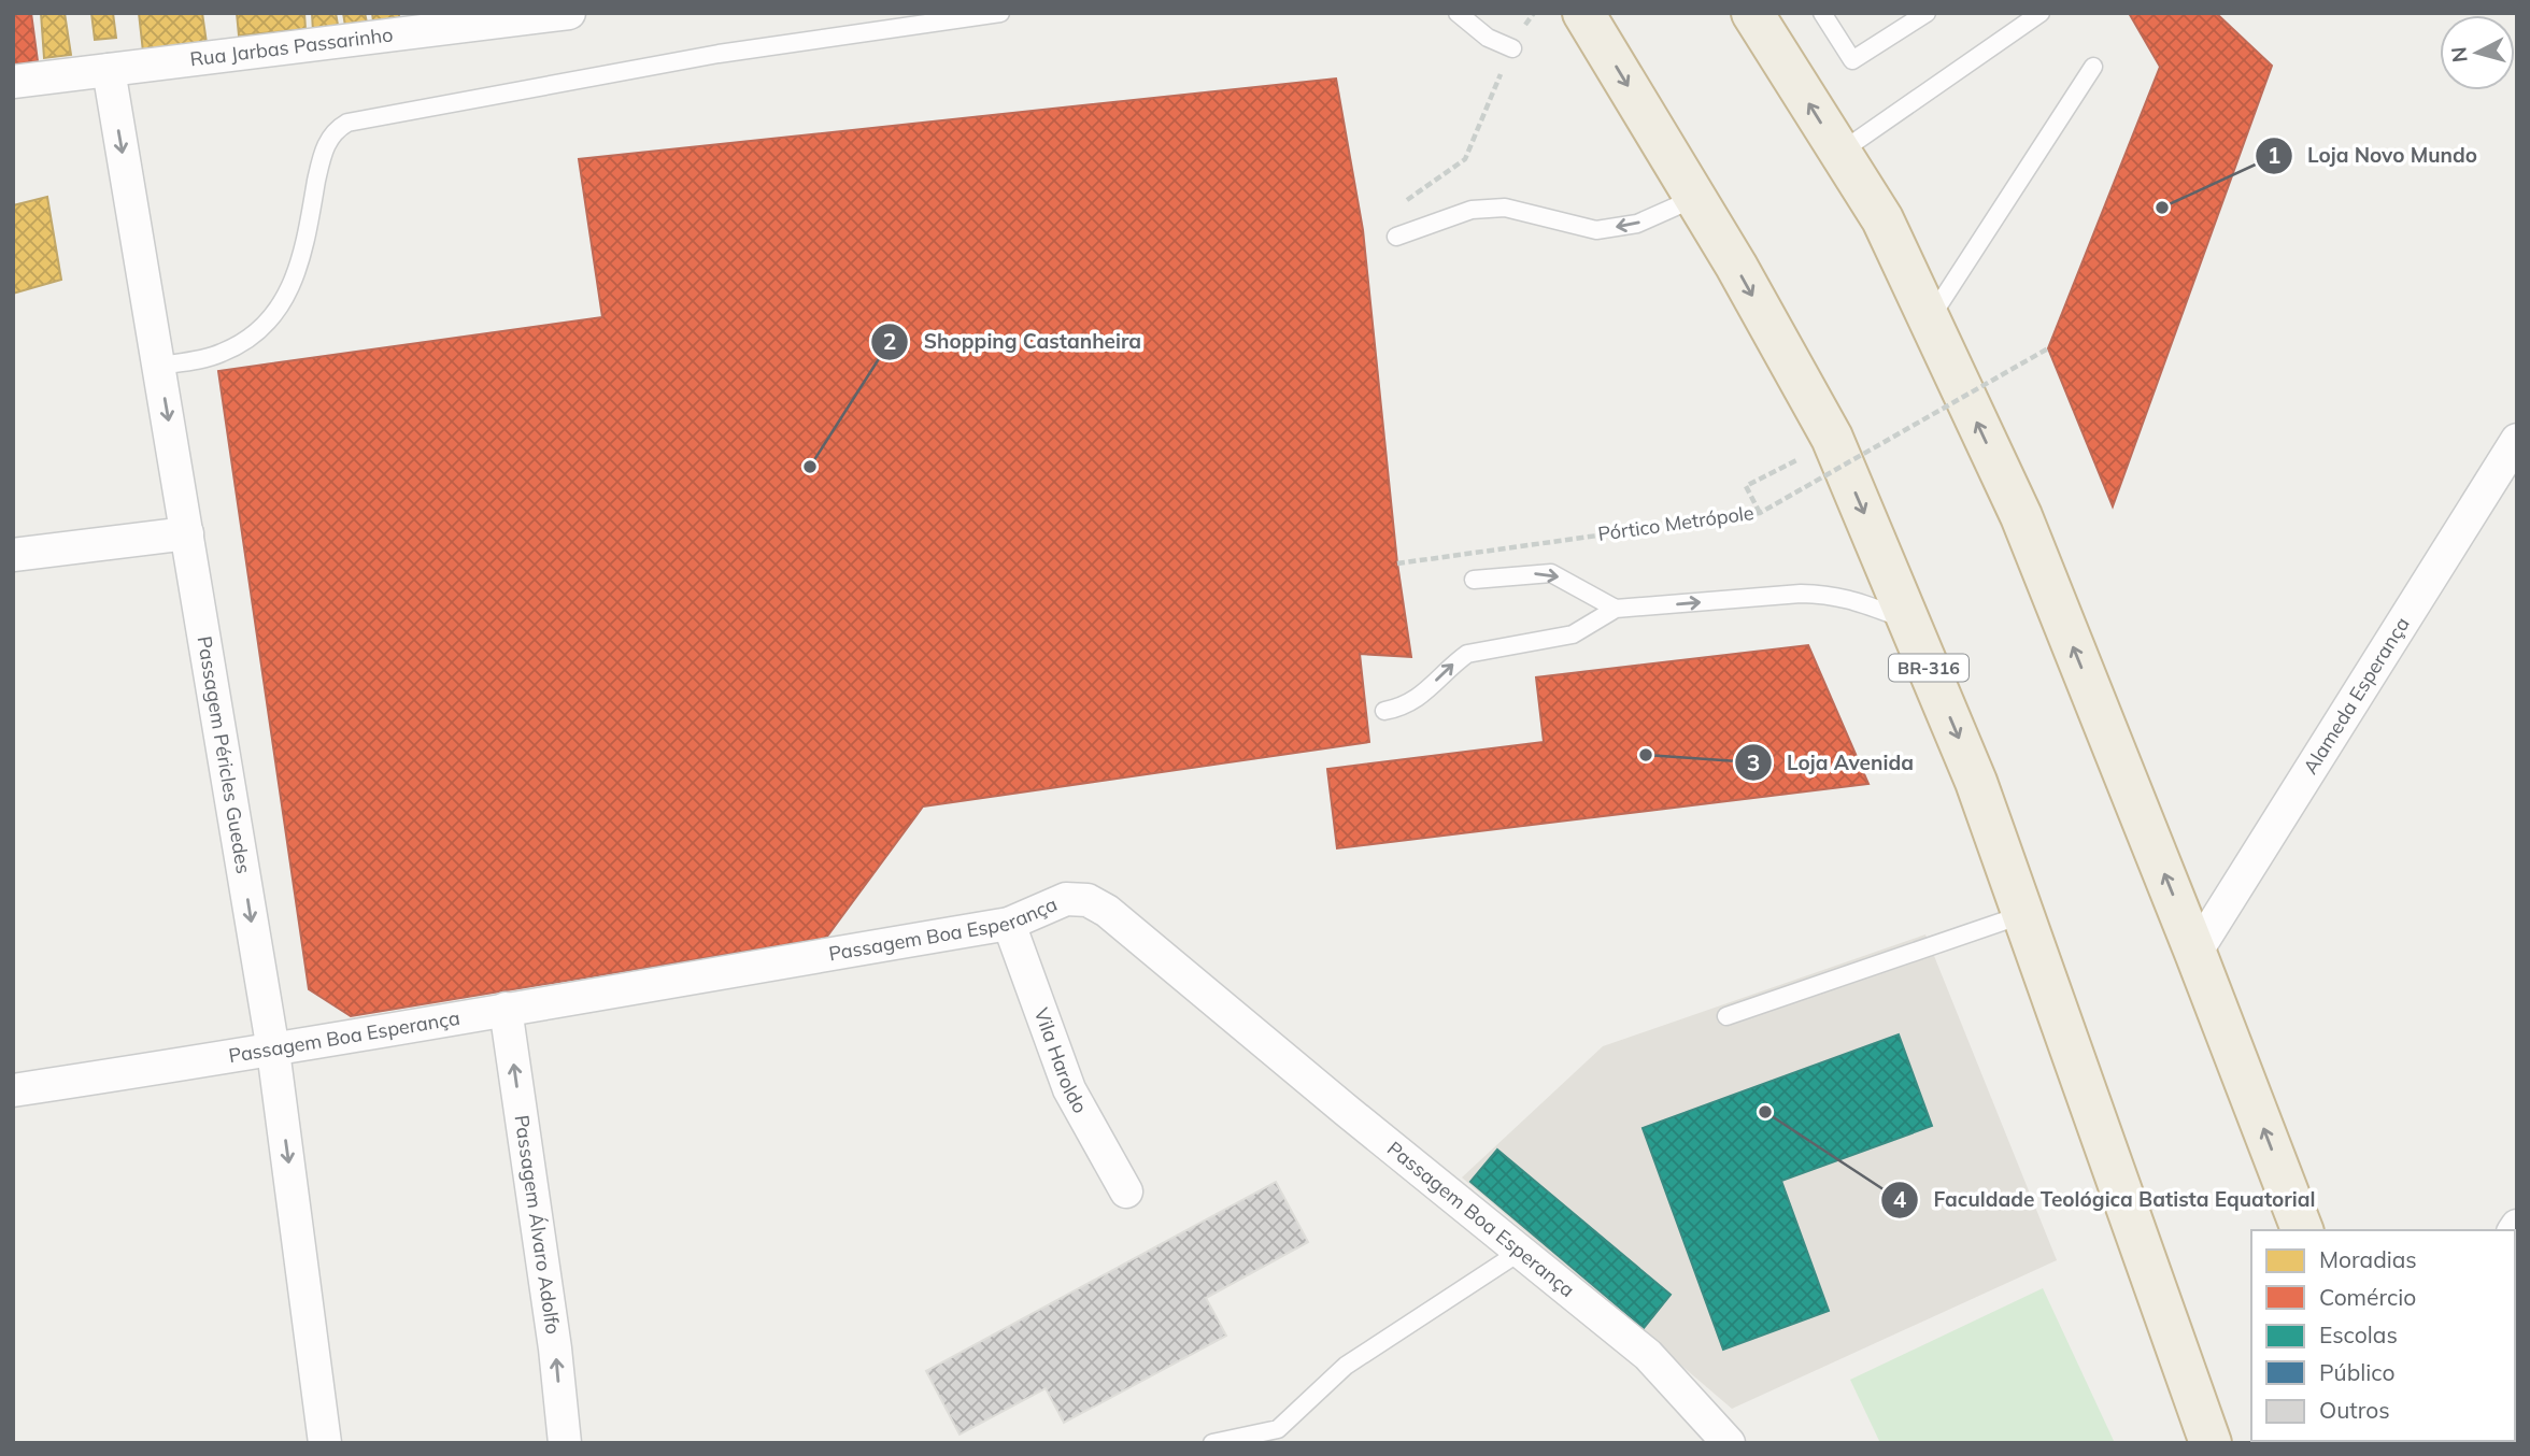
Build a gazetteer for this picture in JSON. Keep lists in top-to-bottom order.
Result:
{
  "streets": {
    "highway": ["BR-316"],
    "street": [
      "Rua Jarbas Passarinho",
      "Alameda Esperança",
      "Passagem Péricles Guedes",
      "Passagem Boa Esperança",
      "Vila Haroldo",
      "Passagem Álvaro Adolfo"
    ],
    "path": ["Pórtico Metrópole"]
  },
  "crossings": [
    ["Rua Jarbas Passarinho", "Passagem Péricles Guedes"],
    ["Passagem Péricles Guedes", "Passagem Boa Esperança"],
    ["Passagem Boa Esperança", "Vila Haroldo"],
    ["Passagem Boa Esperança", "Passagem Álvaro Adolfo"]
  ],
  "one_way": ["Passagem Péricles Guedes", "Passagem Álvaro Adolfo"],
  "places": [
    "Loja Novo Mundo",
    "Shopping Castanheira",
    "Loja Avenida",
    "Faculdade Teológica Batista Equatorial"
  ],
  "legend": [
    "Moradias",
    "Comércio",
    "Escolas",
    "Público",
    "Outros"
  ],
  "north": "left"
}
